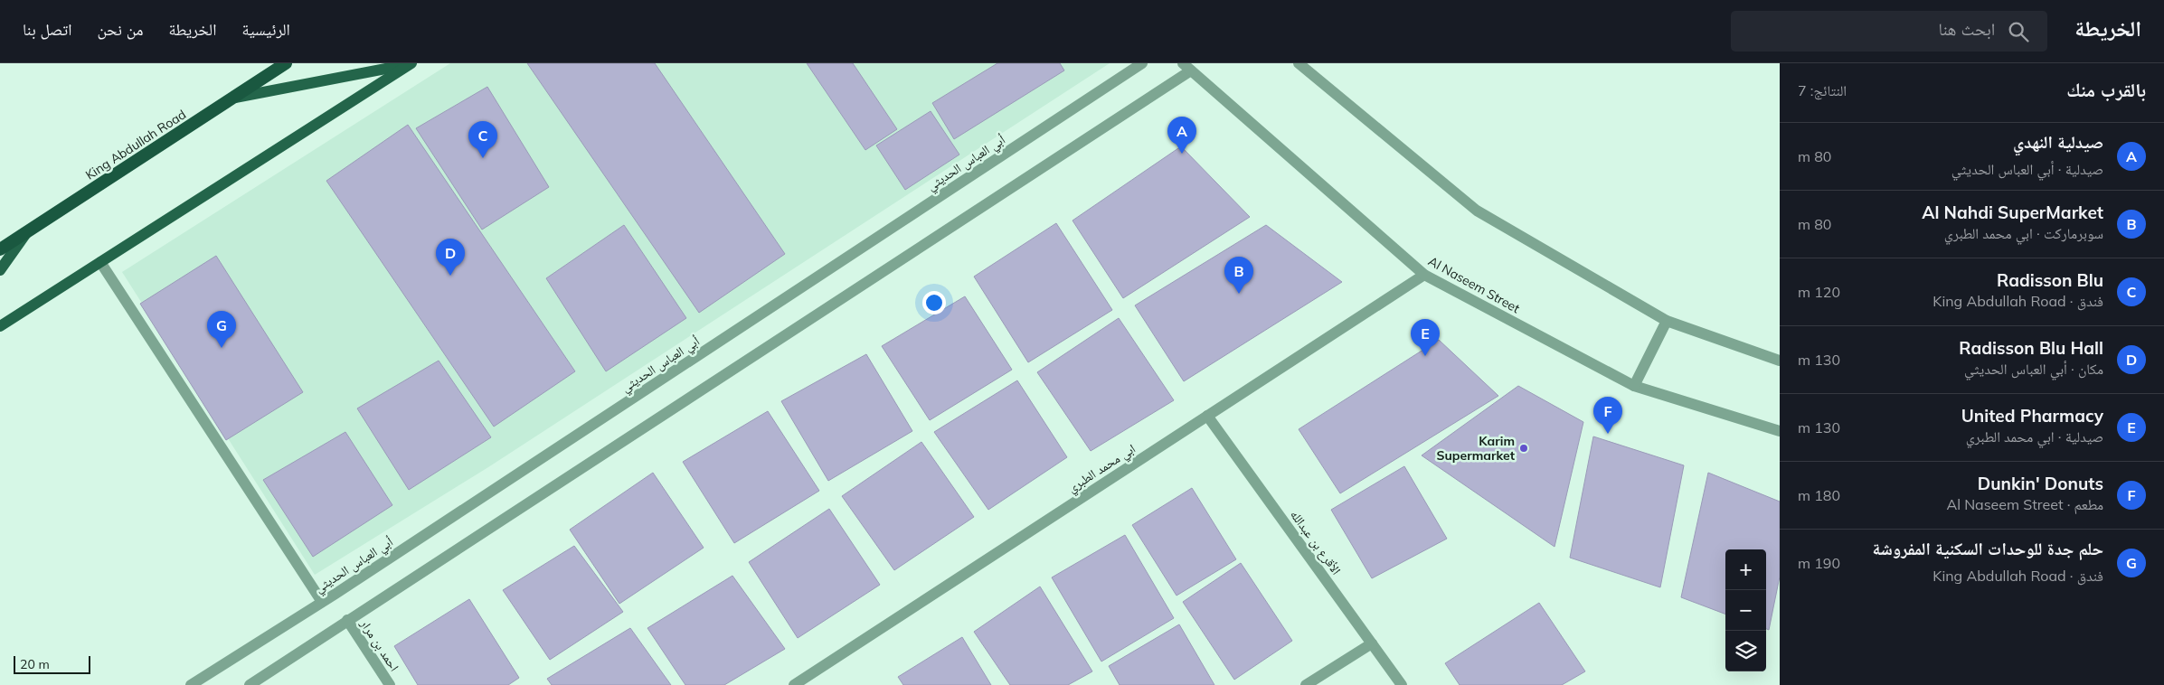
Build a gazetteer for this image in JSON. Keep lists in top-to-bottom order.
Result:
{
  "streets": {
    "highway": ["King Abdullah Road"],
    "street": [
      "أبي العباس الحديثي",
      "Al Naseem Street",
      "ابي محمد الطبري",
      "الأقرع بن عبدالله",
      "احمد بن مرار"
    ]
  },
  "crossings": [
    ["Al Naseem Street", "ابي محمد الطبري"],
    ["ابي محمد الطبري", "الأقرع بن عبدالله"]
  ],
  "places": ["Karim Supermarket"],
  "scale_bar": "20 m",
  "page": {
    "header": "الخريطة",
    "search": "ابحث هنا",
    "nav": [
      "الرئيسية",
      "الخريطة",
      "من نحن",
      "اتصل بنا"
    ],
    "heading": ["بالقرب منك", "النتائج: 7"],
    "pins": [
      "A",
      "C",
      "D",
      "B",
      "G",
      "E",
      "F"
    ],
    "list": [
      {
        "mark": "A",
        "name": "صيدلية النهدي",
        "note": "صيدلية · أبي العباس الحديثي",
        "value": "80 m"
      },
      {
        "mark": "B",
        "name": "Al Nahdi SuperMarket",
        "note": "سوبرماركت · ابي محمد الطبري",
        "value": "80 m"
      },
      {
        "mark": "C",
        "name": "Radisson Blu",
        "note": "فندق · King Abdullah Road",
        "value": "120 m"
      },
      {
        "mark": "D",
        "name": "Radisson Blu Hall",
        "note": "مكان · أبي العباس الحديثي",
        "value": "130 m"
      },
      {
        "mark": "E",
        "name": "United Pharmacy",
        "note": "صيدلية · ابي محمد الطبري",
        "value": "130 m"
      },
      {
        "mark": "F",
        "name": "Dunkin' Donuts",
        "note": "مطعم · Al Naseem Street",
        "value": "180 m"
      },
      {
        "mark": "G",
        "name": "حلم جدة للوحدات السكنية المفروشة",
        "note": "فندق · King Abdullah Road",
        "value": "190 m"
      }
    ],
    "map_buttons": ["+", "−"],
    "scale": "20 m"
  }
}
